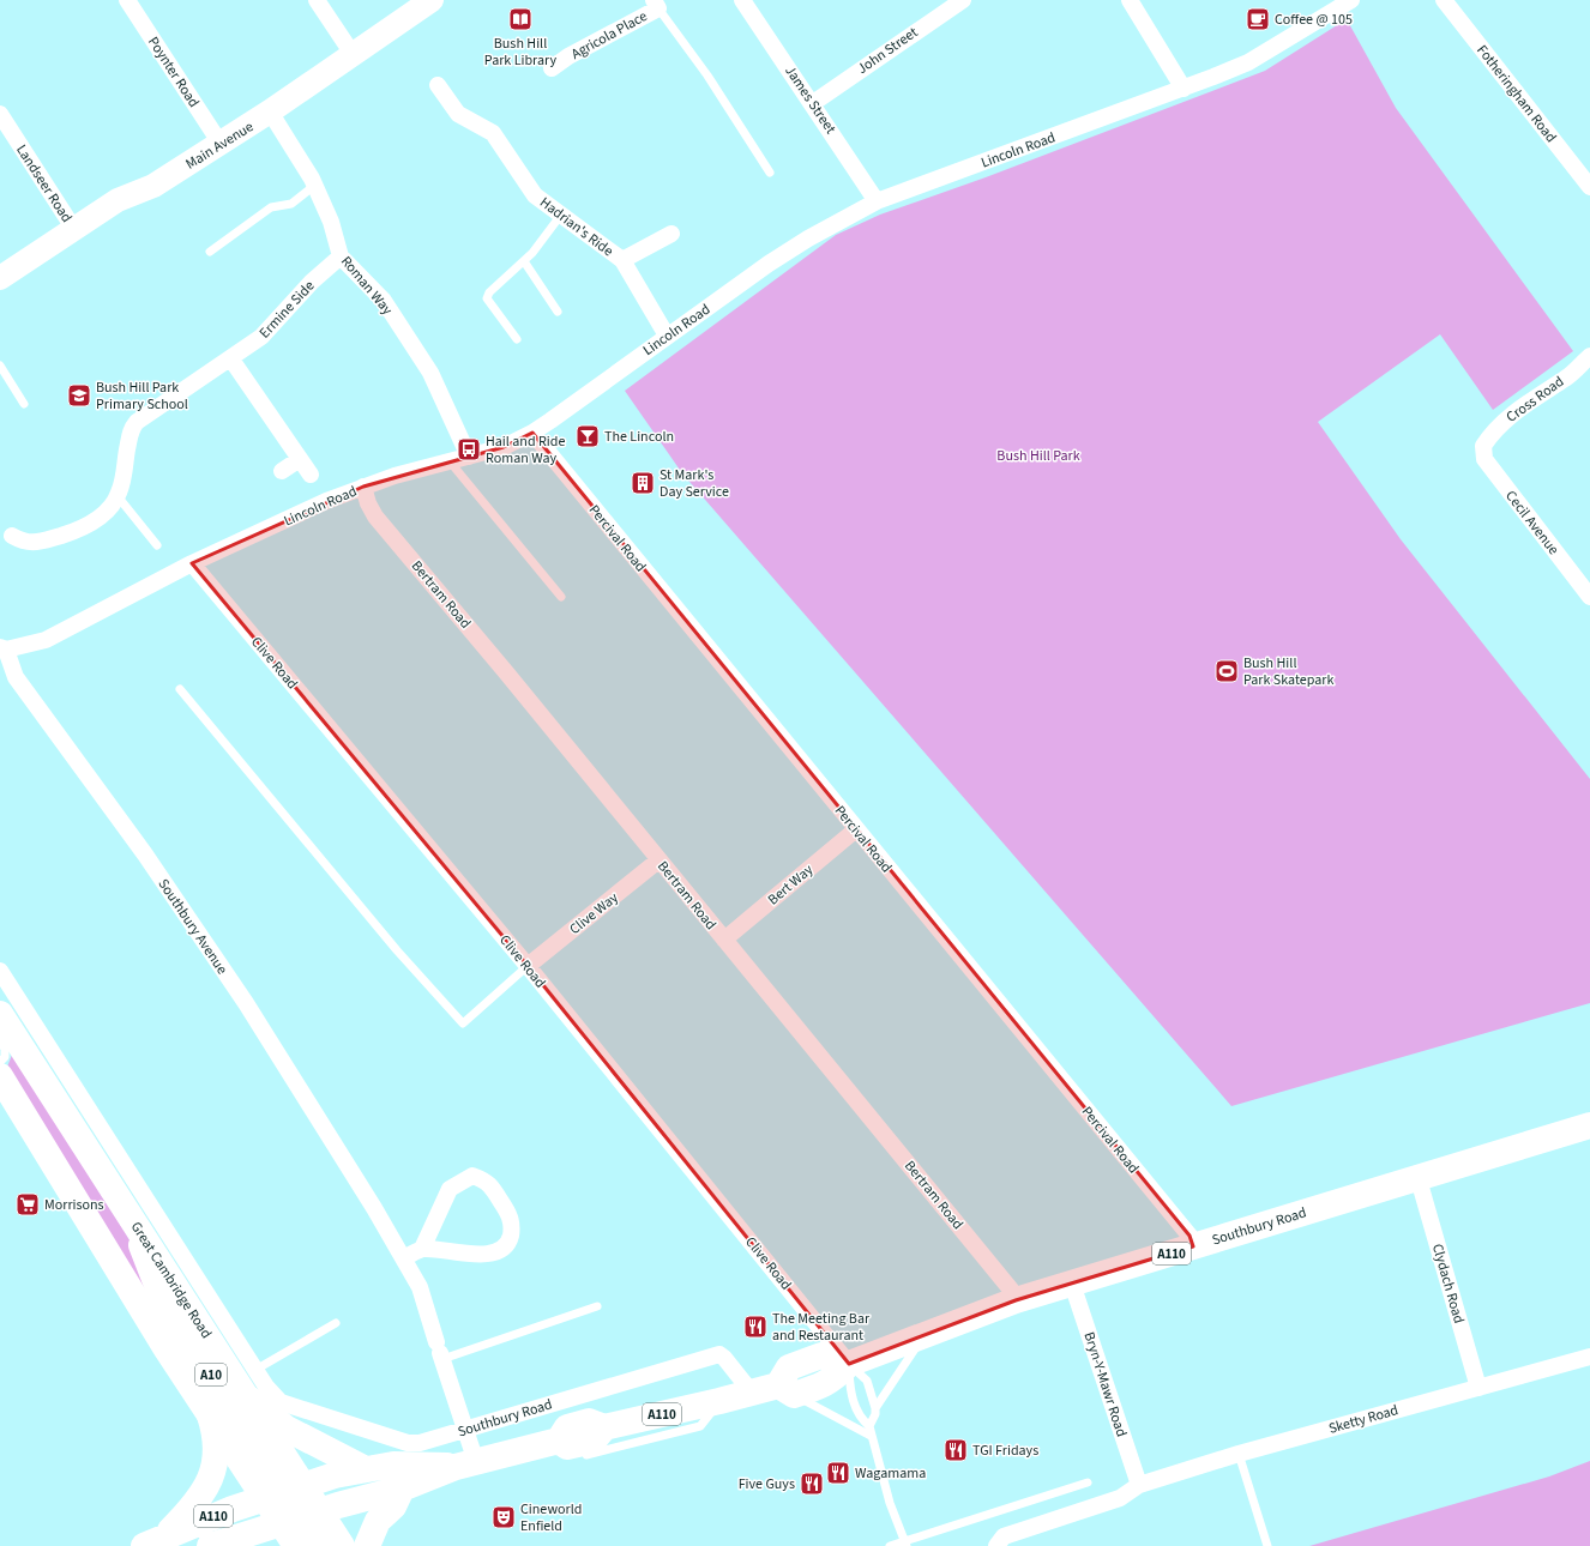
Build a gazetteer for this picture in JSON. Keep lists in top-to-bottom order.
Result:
{
  "streets": {
    "main road": [
      "Southbury Road",
      "A110",
      "Great Cambridge Road",
      "A10"
    ],
    "street": [
      "Agricola Place",
      "John Street",
      "Poynter Road",
      "Fotheringham Road",
      "James Street",
      "Main Avenue",
      "Lincoln Road",
      "Landseer Road",
      "Hadrian's Ride",
      "Roman Way",
      "Ermine Side",
      "Cross Road",
      "Cecil Avenue",
      "Percival Road",
      "Bertram Road",
      "Clive Road",
      "Bert Way",
      "Clive Way",
      "Southbury Avenue",
      "Clydach Road",
      "Bryn-Y-Mawr Road",
      "Sketty Road"
    ]
  },
  "crossings": [
    ["John Street", "James Street"],
    ["Poynter Road", "Main Avenue"],
    ["James Street", "Lincoln Road"],
    ["Main Avenue", "Landseer Road"],
    ["Main Avenue", "Roman Way"],
    ["Lincoln Road", "Hadrian's Ride"],
    ["Lincoln Road", "Roman Way"],
    ["Lincoln Road", "Percival Road"],
    ["Lincoln Road", "Bertram Road"],
    ["Lincoln Road", "Clive Road"],
    ["Lincoln Road", "Southbury Avenue"],
    ["Roman Way", "Ermine Side"],
    ["Cross Road", "Cecil Avenue"],
    ["Percival Road", "Bert Way"],
    ["Percival Road", "Southbury Road"],
    ["Bertram Road", "Bert Way"],
    ["Bertram Road", "Clive Way"],
    ["Bertram Road", "Southbury Road"],
    ["Clive Road", "Clive Way"],
    ["Clive Road", "Southbury Road"],
    ["Southbury Road", "A110"],
    ["Southbury Road", "Great Cambridge Road"],
    ["Southbury Road", "Clydach Road"],
    ["Southbury Road", "A10"],
    ["Southbury Road", "Bryn-Y-Mawr Road"],
    ["A110", "Great Cambridge Road"],
    ["Great Cambridge Road", "A10"],
    ["Clydach Road", "Sketty Road"],
    ["Bryn-Y-Mawr Road", "Sketty Road"]
  ],
  "parks": ["Bush Hill Park"],
  "places": {
    "library": ["Bush Hill Park Library"],
    "cafe": ["Coffee @ 105"],
    "school or university": ["Bush Hill Park Primary School"],
    "bar": ["The Lincoln"],
    "bus stop": ["Hail and Ride Roman Way"],
    "building": ["St Mark's Day Service"],
    "sports": ["Bush Hill Park Skatepark"],
    "supermarket": ["Morrisons"],
    "restaurant": [
      "The Meeting Bar and Restaurant",
      "TGI Fridays",
      "Wagamama",
      "Five Guys"
    ],
    "theatre": ["Cineworld Enfield"]
  }
}
